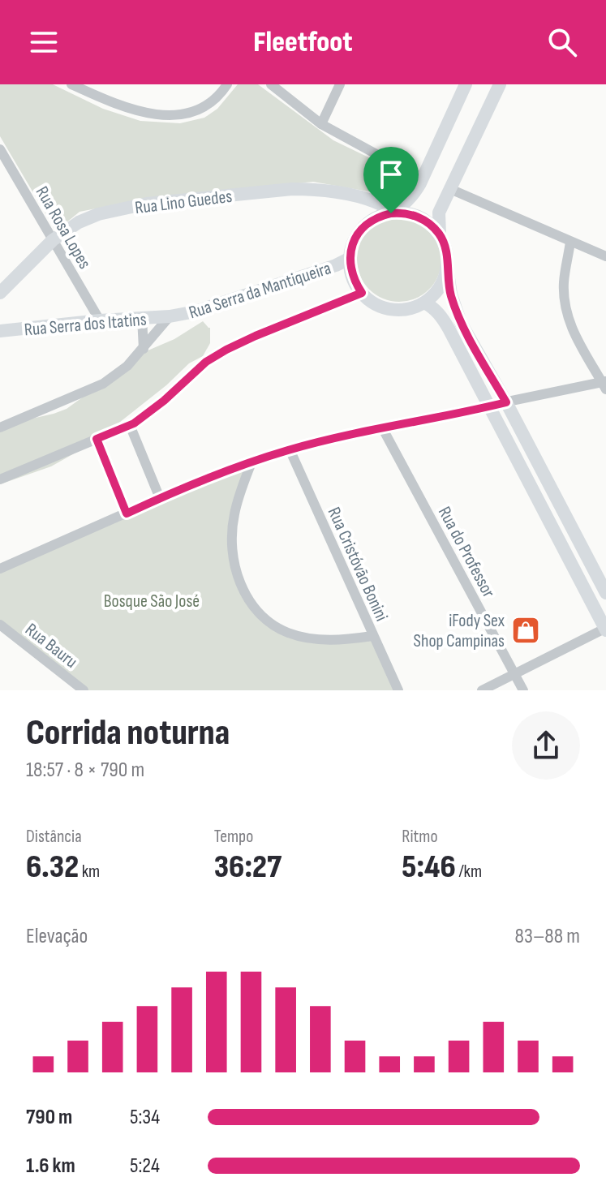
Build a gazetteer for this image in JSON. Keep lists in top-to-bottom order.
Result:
{
  "streets": {
    "main road": ["Rua Lino Guedes", "Rua Serra da Mantiqueira", "Rua Serra dos Itatins"],
    "street": [
      "Rua Rosa Lopes",
      "Rua do Professor",
      "Rua Cristóvão Bonini",
      "Rua Bauru"
    ]
  },
  "crossings": [
    ["Rua Lino Guedes", "Rua Rosa Lopes"],
    ["Rua Lino Guedes", "Rua Serra da Mantiqueira"],
    ["Rua Rosa Lopes", "Rua Serra dos Itatins"],
    ["Rua Serra da Mantiqueira", "Rua Serra dos Itatins"]
  ],
  "parks": ["Bosque São José"],
  "places": {
    "shop": ["iFody Sex Shop Campinas"]
  },
  "page": {
    "header": "Fleetfoot",
    "heading": ["Corrida noturna", "18:57 · 8 × 790 m"],
    "stats": [
      ["Distância", "6.32 km"],
      ["Tempo", "36:27"],
      ["Ritmo", "5:46 /km"]
    ],
    "chart": ["Elevação", "83–88 m"],
    "list": [
      {
        "name": "790 m",
        "note": "5:34"
      },
      {
        "name": "1.6 km",
        "note": "5:24"
      }
    ]
  }
}
